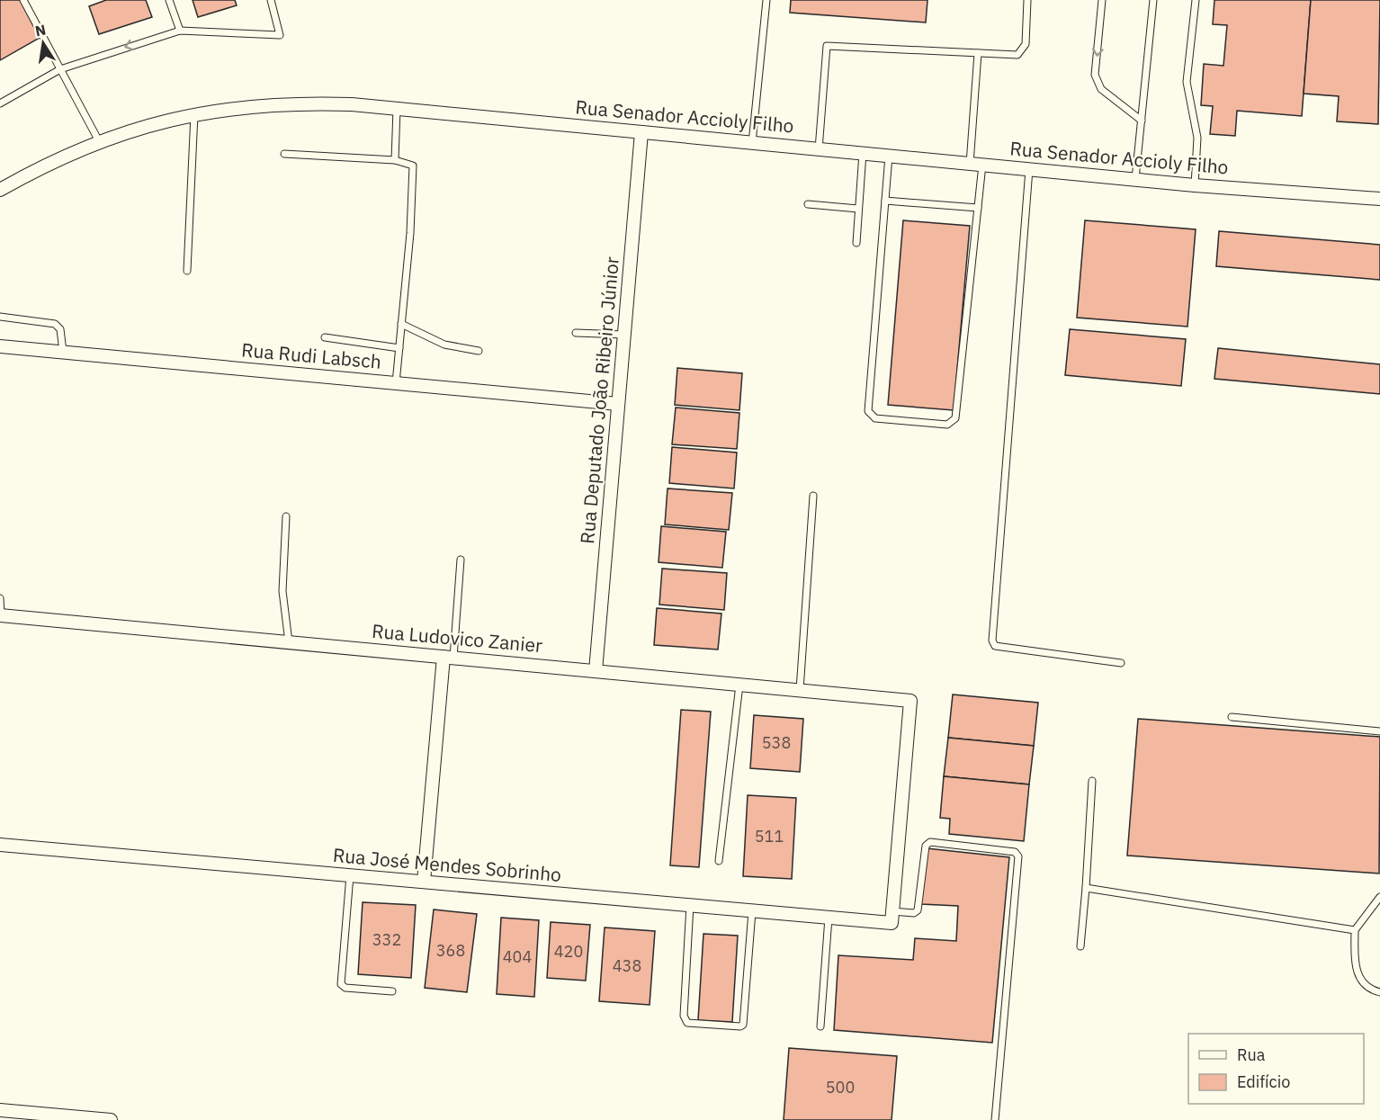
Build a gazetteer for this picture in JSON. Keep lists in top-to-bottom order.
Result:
{
  "streets": {
    "street": [
      "Rua Senador Accioly Filho",
      "Rua Rudi Labsch",
      "Rua Deputado João Ribeiro Júnior",
      "Rua Ludovico Zanier",
      "Rua José Mendes Sobrinho"
    ]
  },
  "crossings": [
    ["Rua Senador Accioly Filho", "Rua Deputado João Ribeiro Júnior"],
    ["Rua Rudi Labsch", "Rua Deputado João Ribeiro Júnior"],
    ["Rua Deputado João Ribeiro Júnior", "Rua Ludovico Zanier"],
    ["Rua Ludovico Zanier", "Rua José Mendes Sobrinho"]
  ],
  "house_numbers": [
    "538",
    "511",
    "332",
    "368",
    "420",
    "404",
    "438",
    "500"
  ],
  "legend": ["Rua", "Edifício"],
  "north": "top"
}
